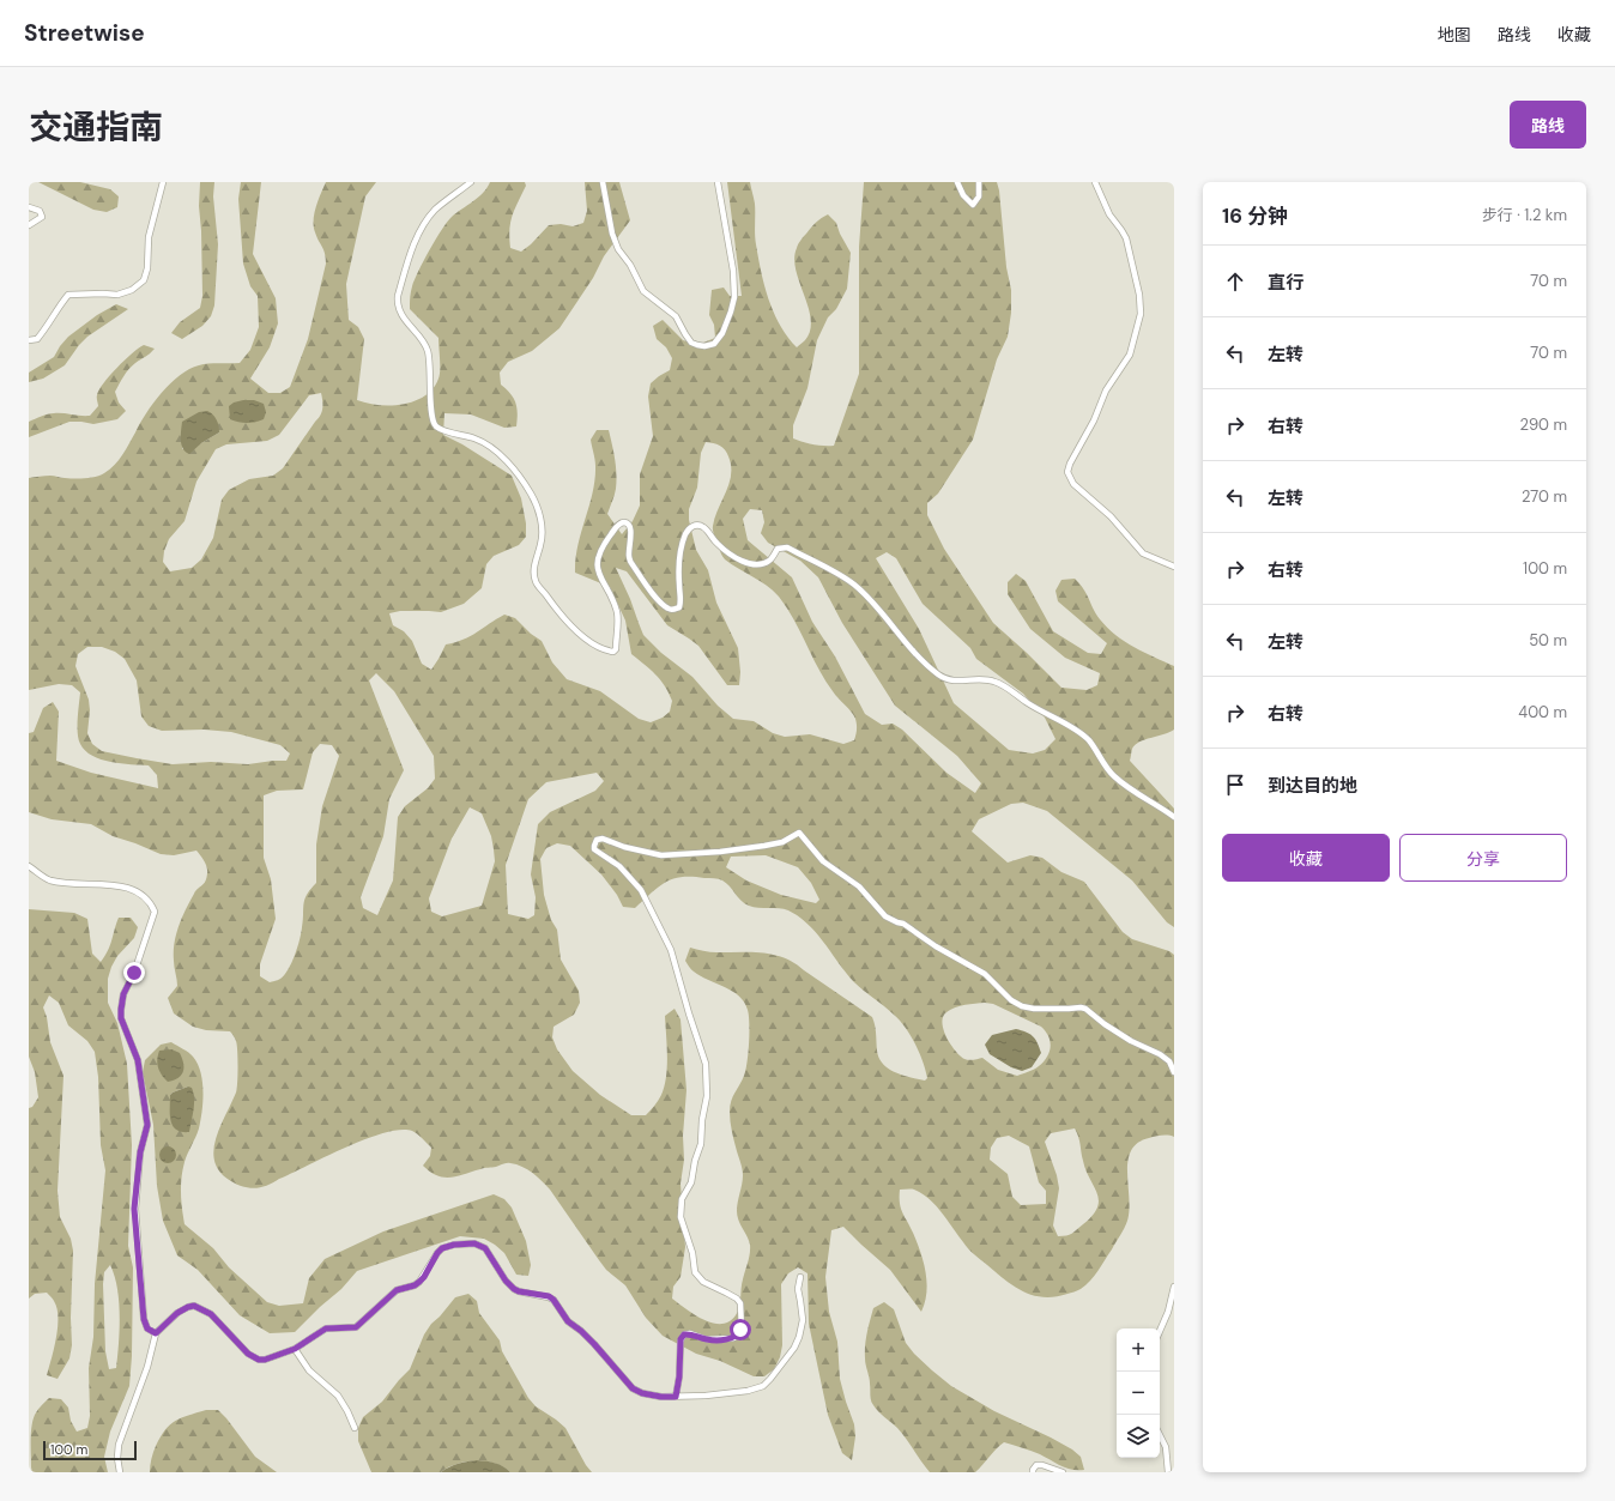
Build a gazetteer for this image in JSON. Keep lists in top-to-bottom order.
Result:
{
  "scale_bar": "100 m",
  "page": {
    "header": "Streetwise",
    "nav": ["地图", "路线", "收藏"],
    "title": "交通指南",
    "buttons": [
      "路线",
      ["收藏", "分享"]
    ],
    "heading": ["16 分钟", "步行 · 1.2 km"],
    "list": [
      ["直行", "70 m"],
      ["左转", "70 m"],
      ["右转", "290 m"],
      ["左转", "270 m"],
      ["右转", "100 m"],
      ["左转", "50 m"],
      ["右转", "400 m"],
      "到达目的地"
    ],
    "map_buttons": ["+", "−"],
    "scale": "100 m"
  }
}
